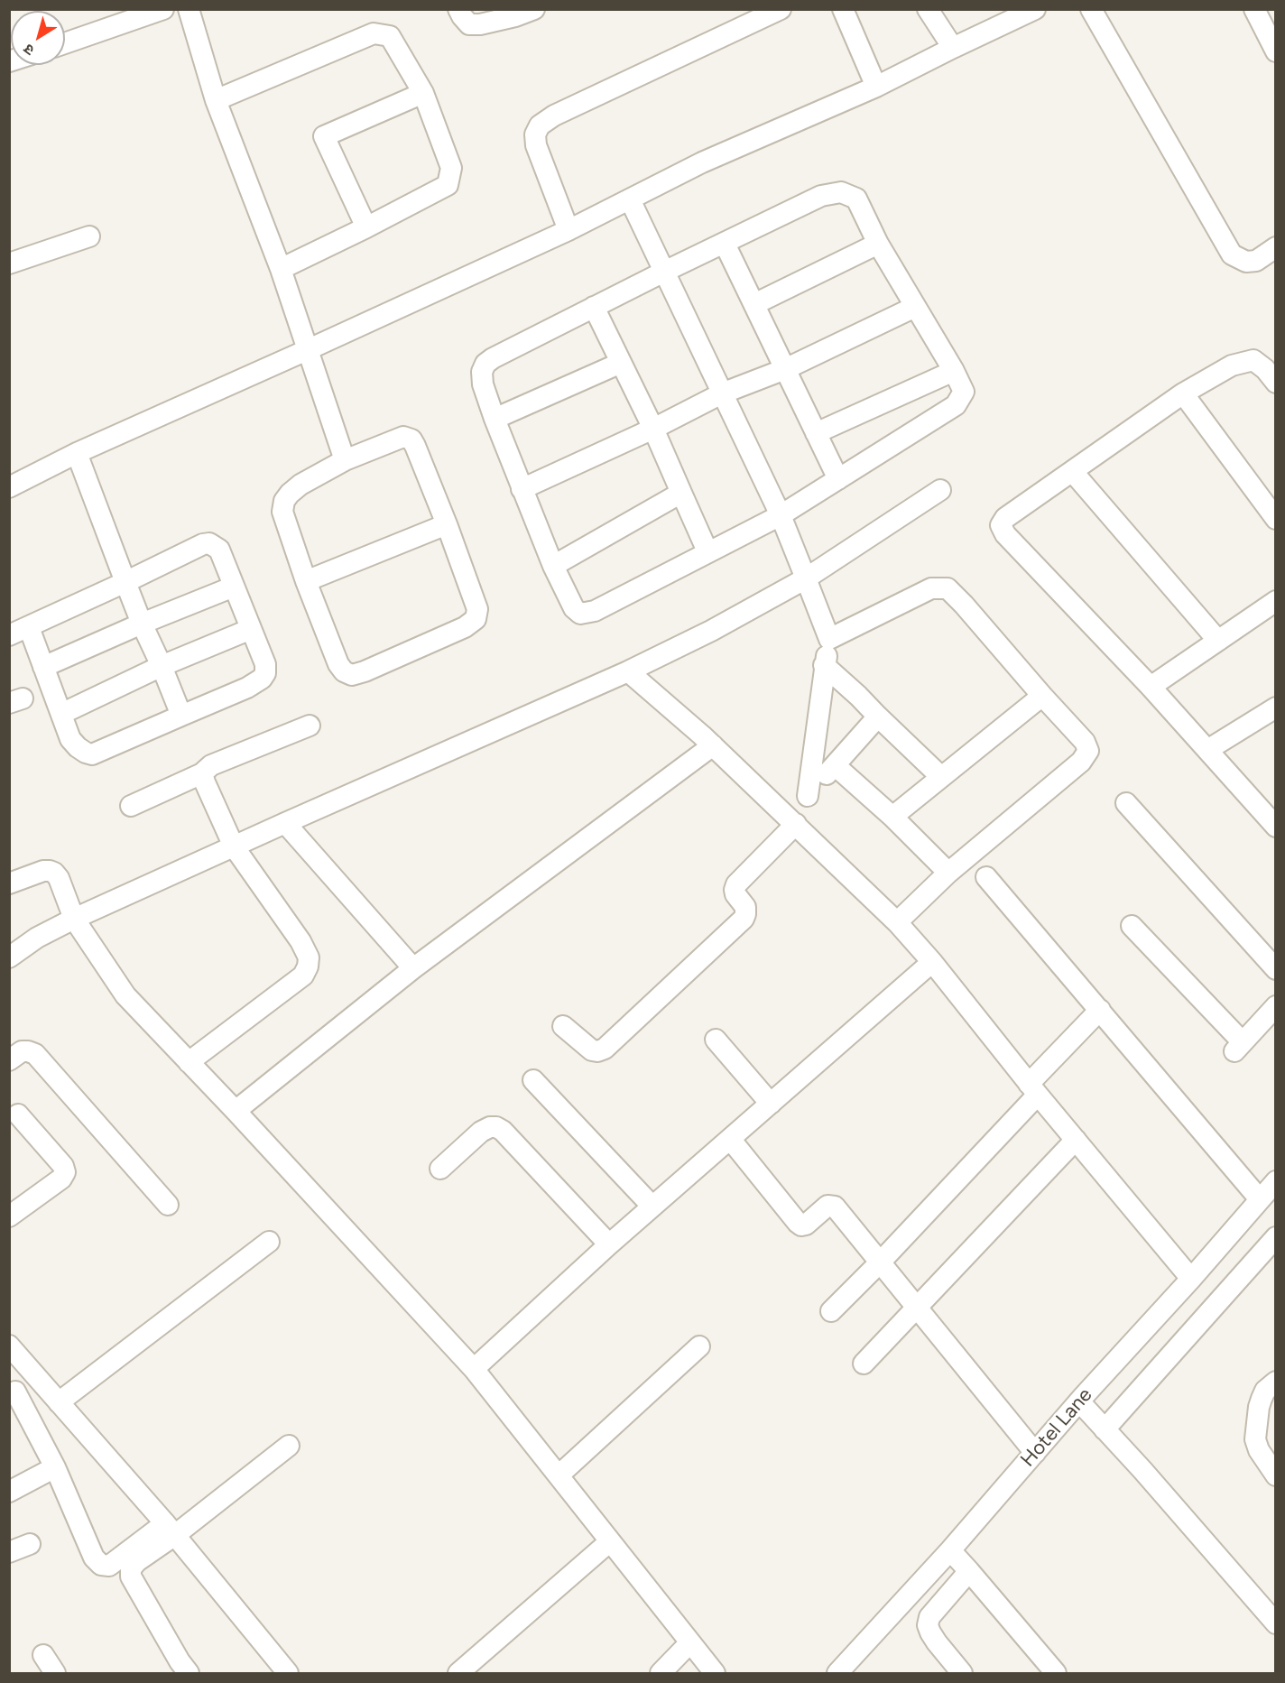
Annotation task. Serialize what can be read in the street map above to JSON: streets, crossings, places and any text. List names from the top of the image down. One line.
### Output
{"streets":{"street":["Hotel Lane"]},"north":"bottom left"}
